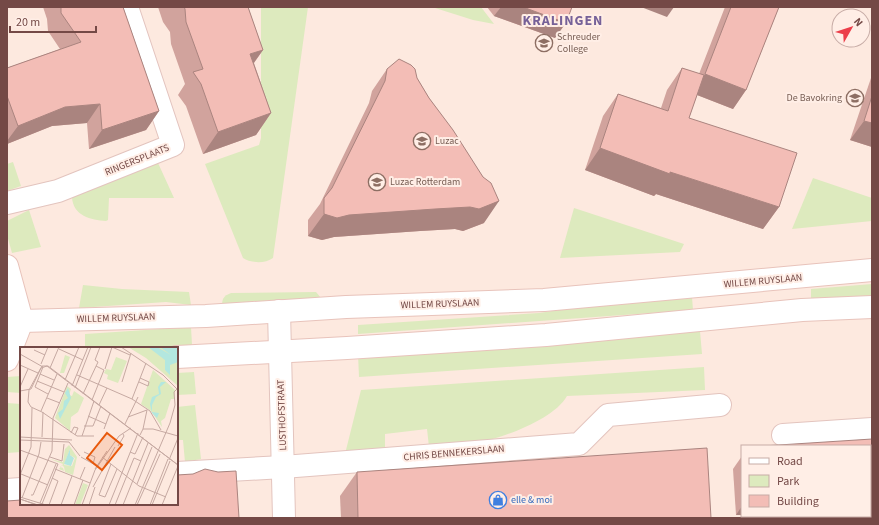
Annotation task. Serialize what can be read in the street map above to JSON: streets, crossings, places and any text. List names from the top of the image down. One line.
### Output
{"streets":{"street":["RINGERSPLAATS","WILLEM RUYSLAAN","LUSTHOFSTRAAT","CHRIS BENNEKERSLAAN"]},"crossings":[["WILLEM RUYSLAAN","LUSTHOFSTRAAT"],["LUSTHOFSTRAAT","CHRIS BENNEKERSLAAN"]],"districts":["KRALINGEN"],"places":{"school or university":["Schreuder College","De Bavokring","Luzac","Luzac Rotterdam"],"shop":["elle & moi"]},"legend":["Road","Park","Building"],"scale_bar":"20 m","north":"top right"}
